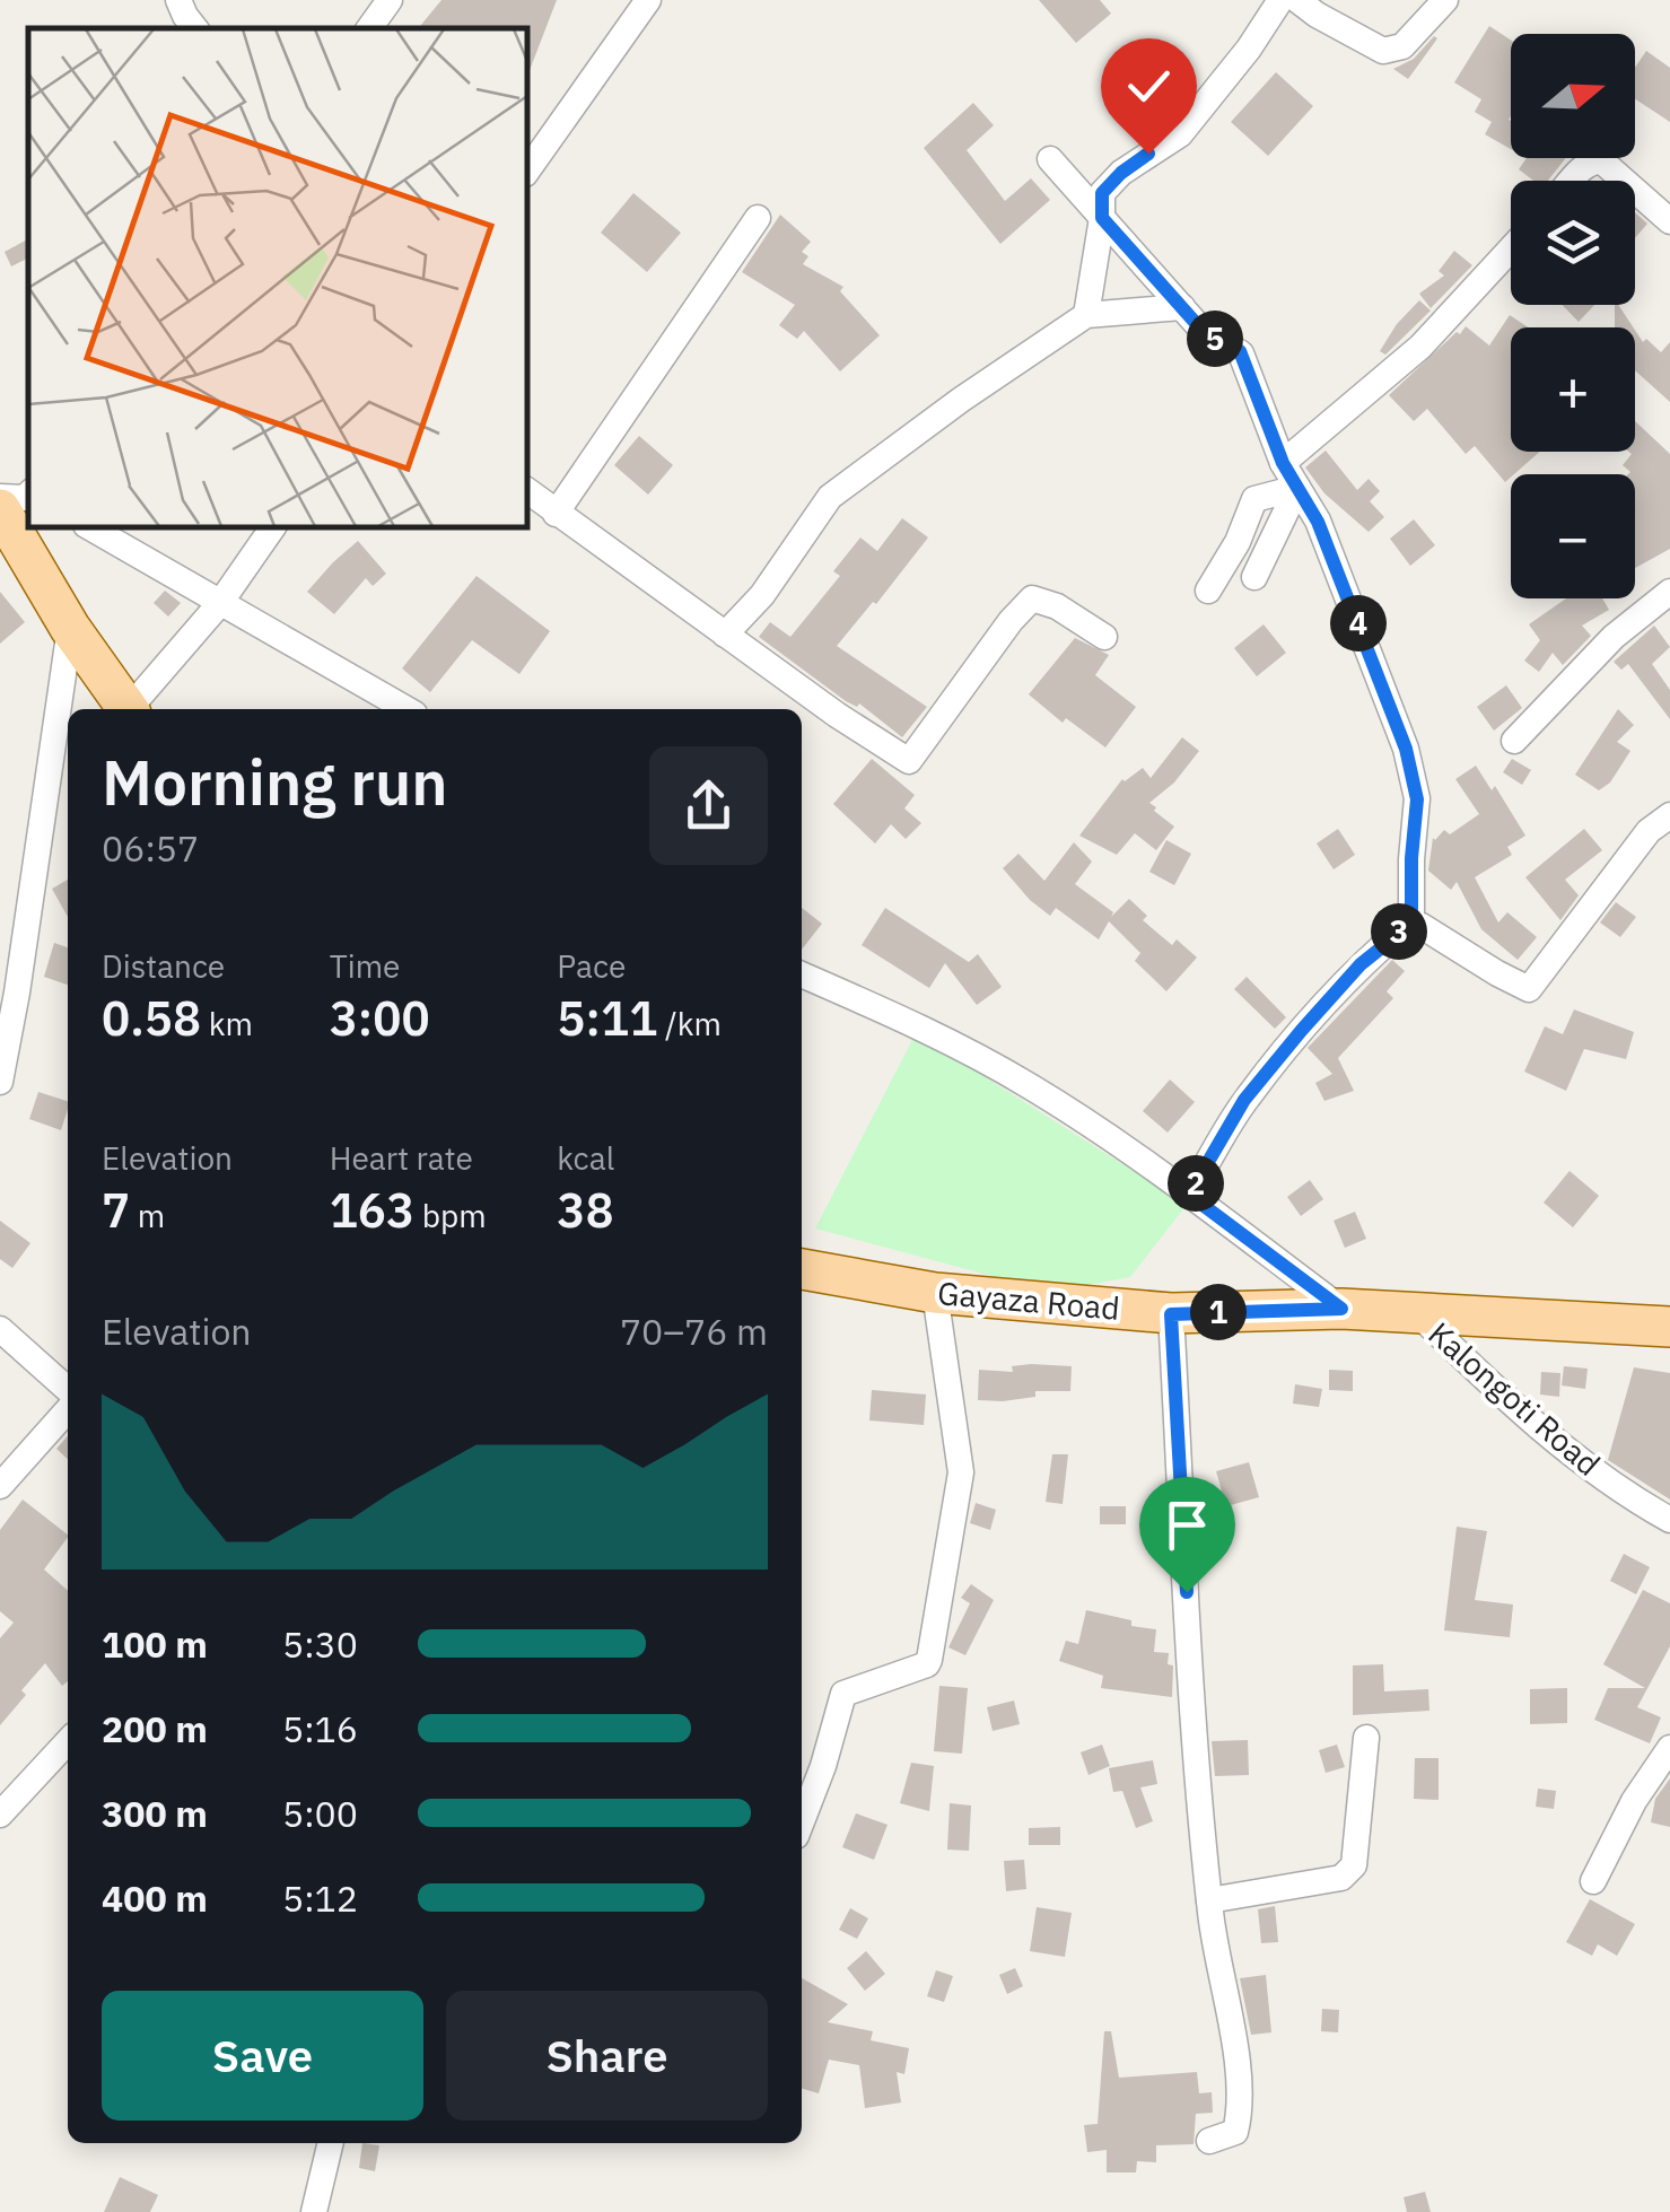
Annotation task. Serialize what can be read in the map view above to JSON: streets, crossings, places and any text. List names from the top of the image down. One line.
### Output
{"streets":{"main road":["Gayaza Road"],"street":["Kalongoti Road"]},"crossings":[["Gayaza Road","Kalongoti Road"]],"north":"right","page":{"map_buttons":["+","−"],"pins":["5","4","3","2","1"],"heading":["Morning run","06:57"],"stats":[["Distance","0.58 km"],["Time","3:00"],["Pace","5:11 /km"],["Elevation","7 m"],["Heart rate","163 bpm"],["kcal","38"]],"chart":["Elevation","70–76 m"],"list":[{"name":"100 m","note":"5:30"},{"name":"200 m","note":"5:16"},{"name":"300 m","note":"5:00"},{"name":"400 m","note":"5:12"}],"buttons":["Save","Share"]}}
